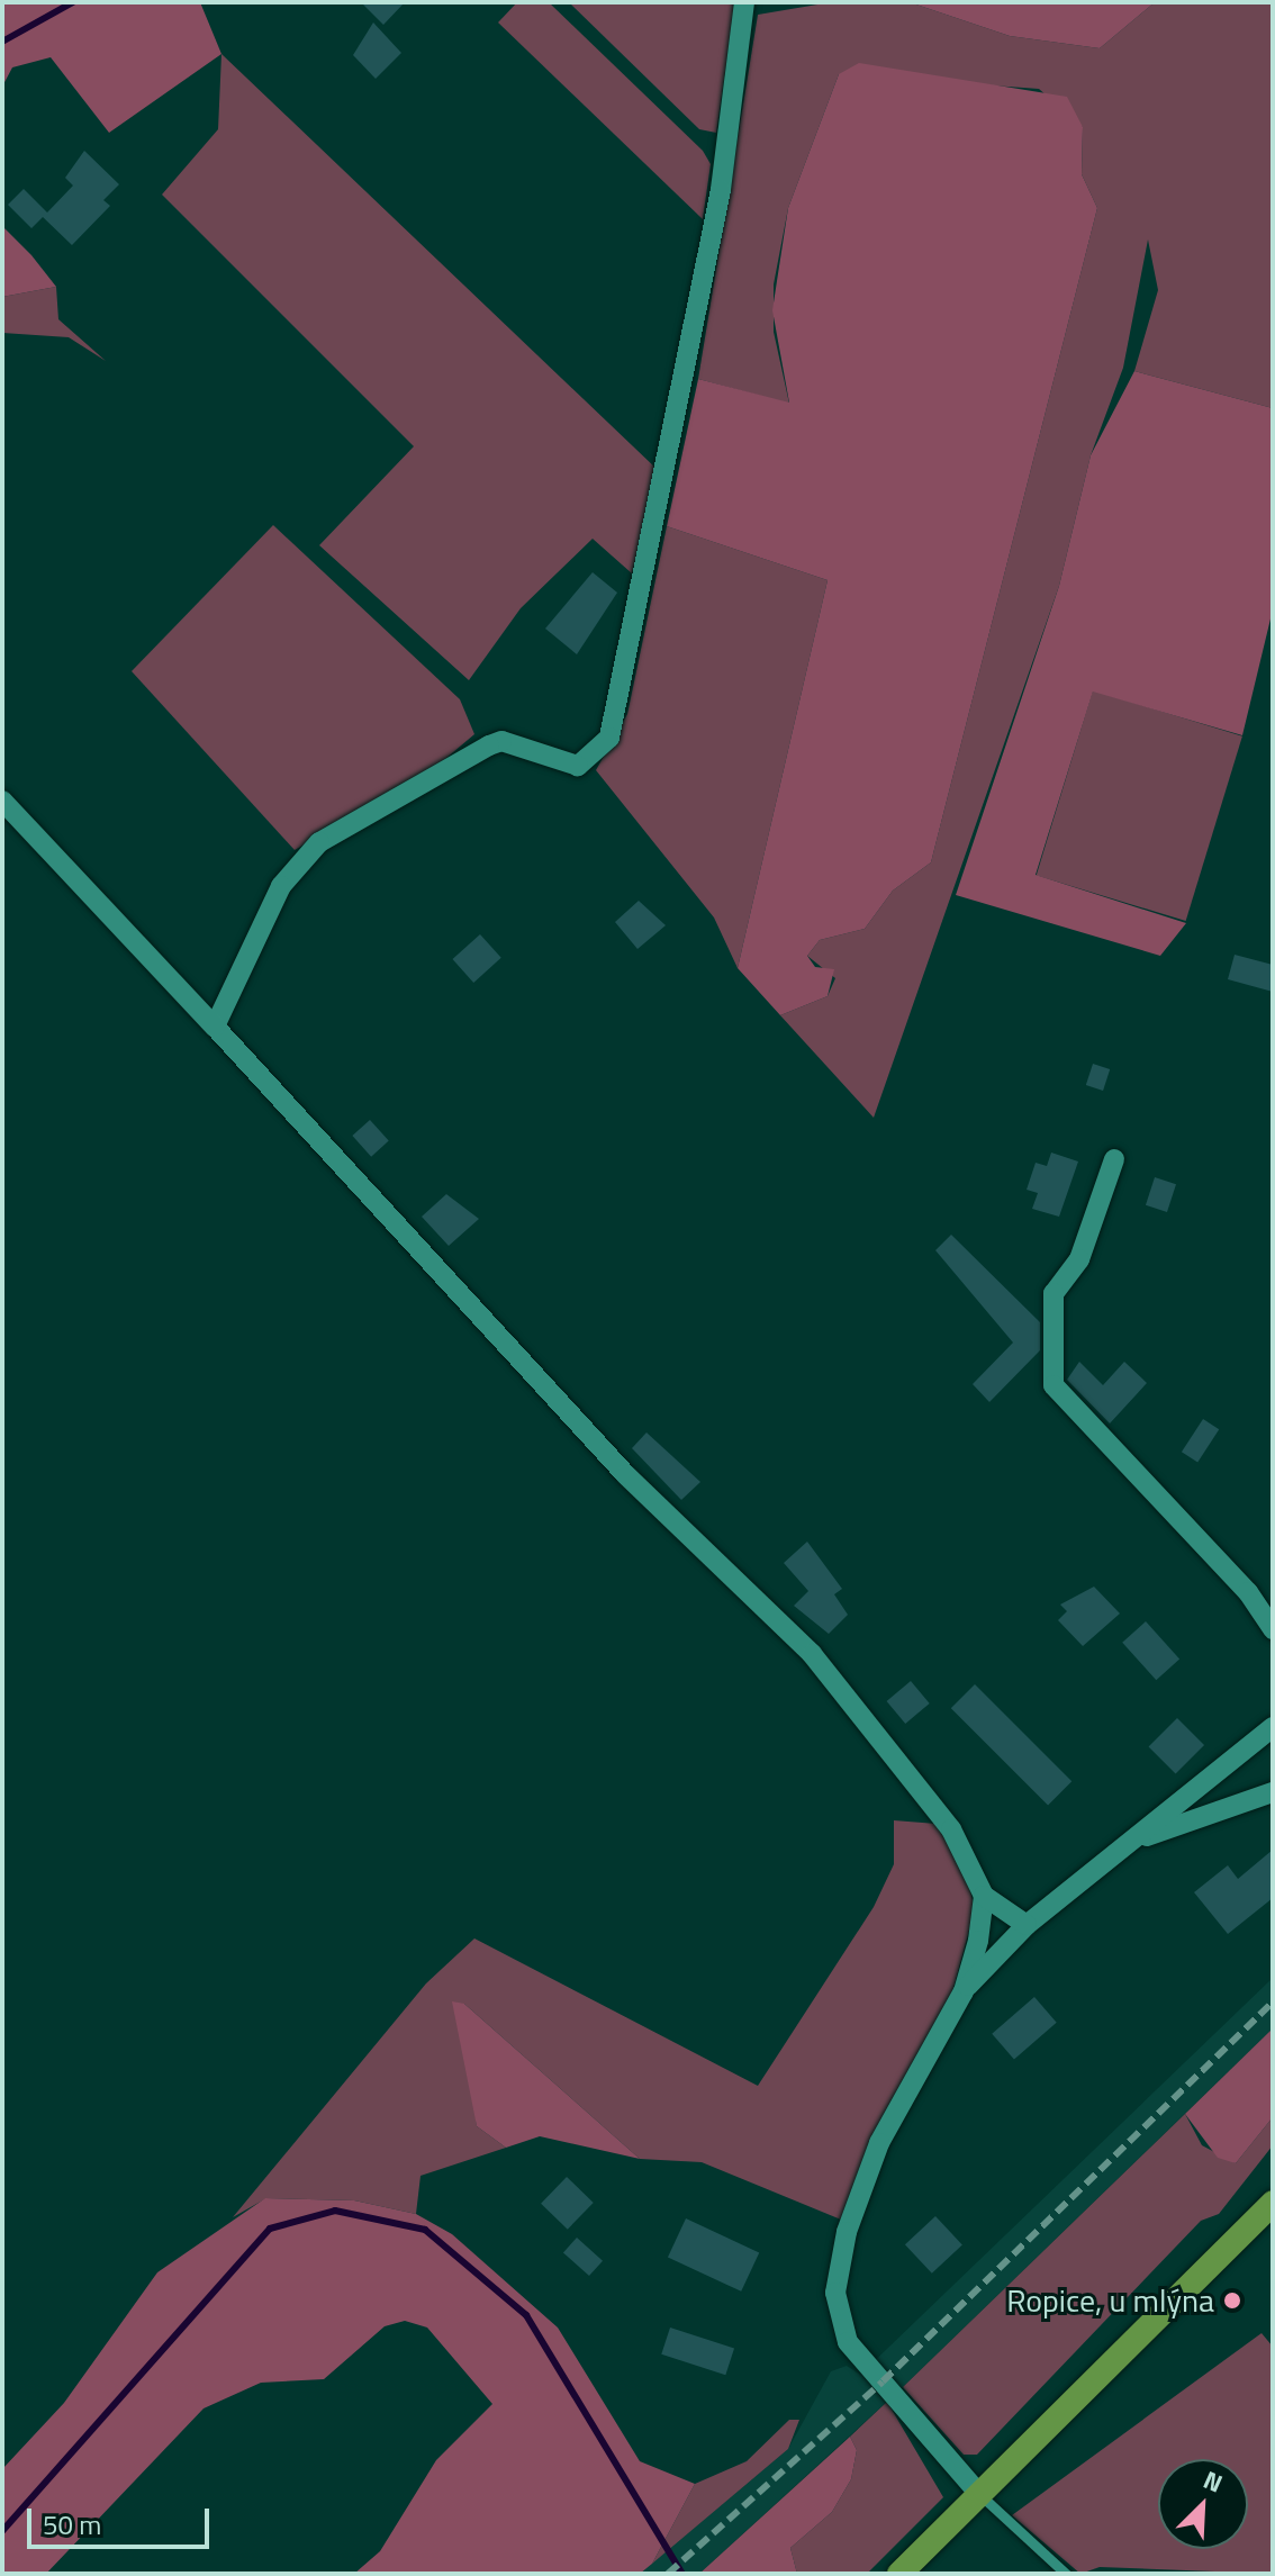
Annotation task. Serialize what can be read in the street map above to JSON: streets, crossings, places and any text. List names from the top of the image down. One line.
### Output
{"places":["Ropice, u mlýna"],"scale_bar":"50 m","north":"top right"}
